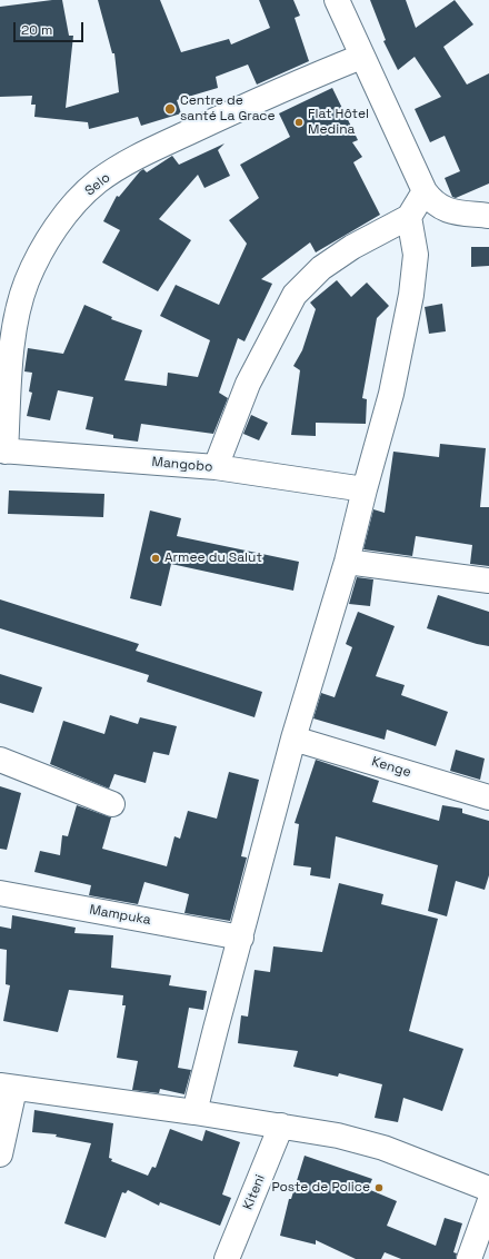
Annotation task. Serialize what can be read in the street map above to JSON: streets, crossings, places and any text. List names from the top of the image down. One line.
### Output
{"streets":{"street":["Selo","Mangobo","Kenge","Mampuka","Kiteni"]},"crossings":[["Selo","Mangobo"]],"places":["Centre de santé La Grace","Flat Hôtel Medina","Armee du Salut","Poste de Police"],"scale_bar":"20 m"}
